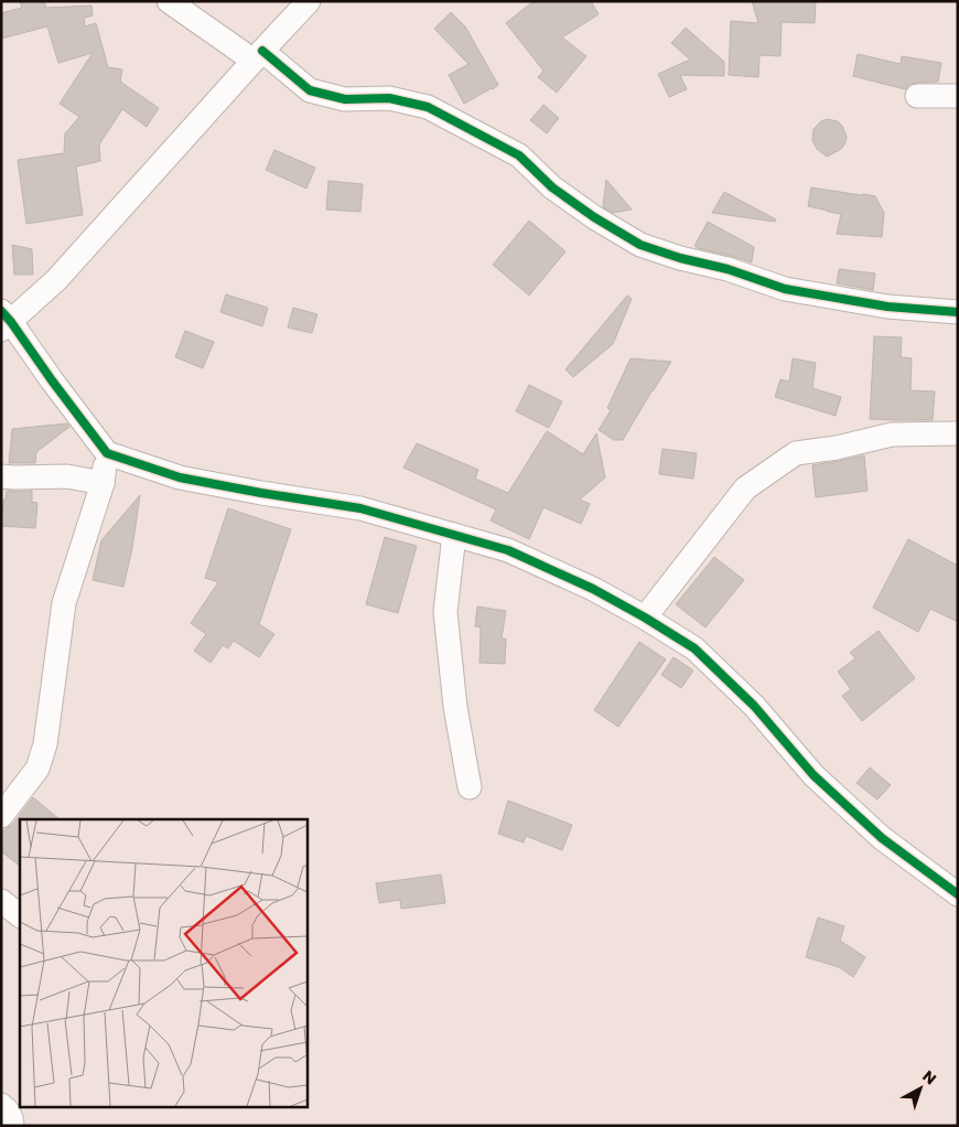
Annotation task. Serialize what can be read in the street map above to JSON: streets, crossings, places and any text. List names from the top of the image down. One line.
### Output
{"north":"top right"}
